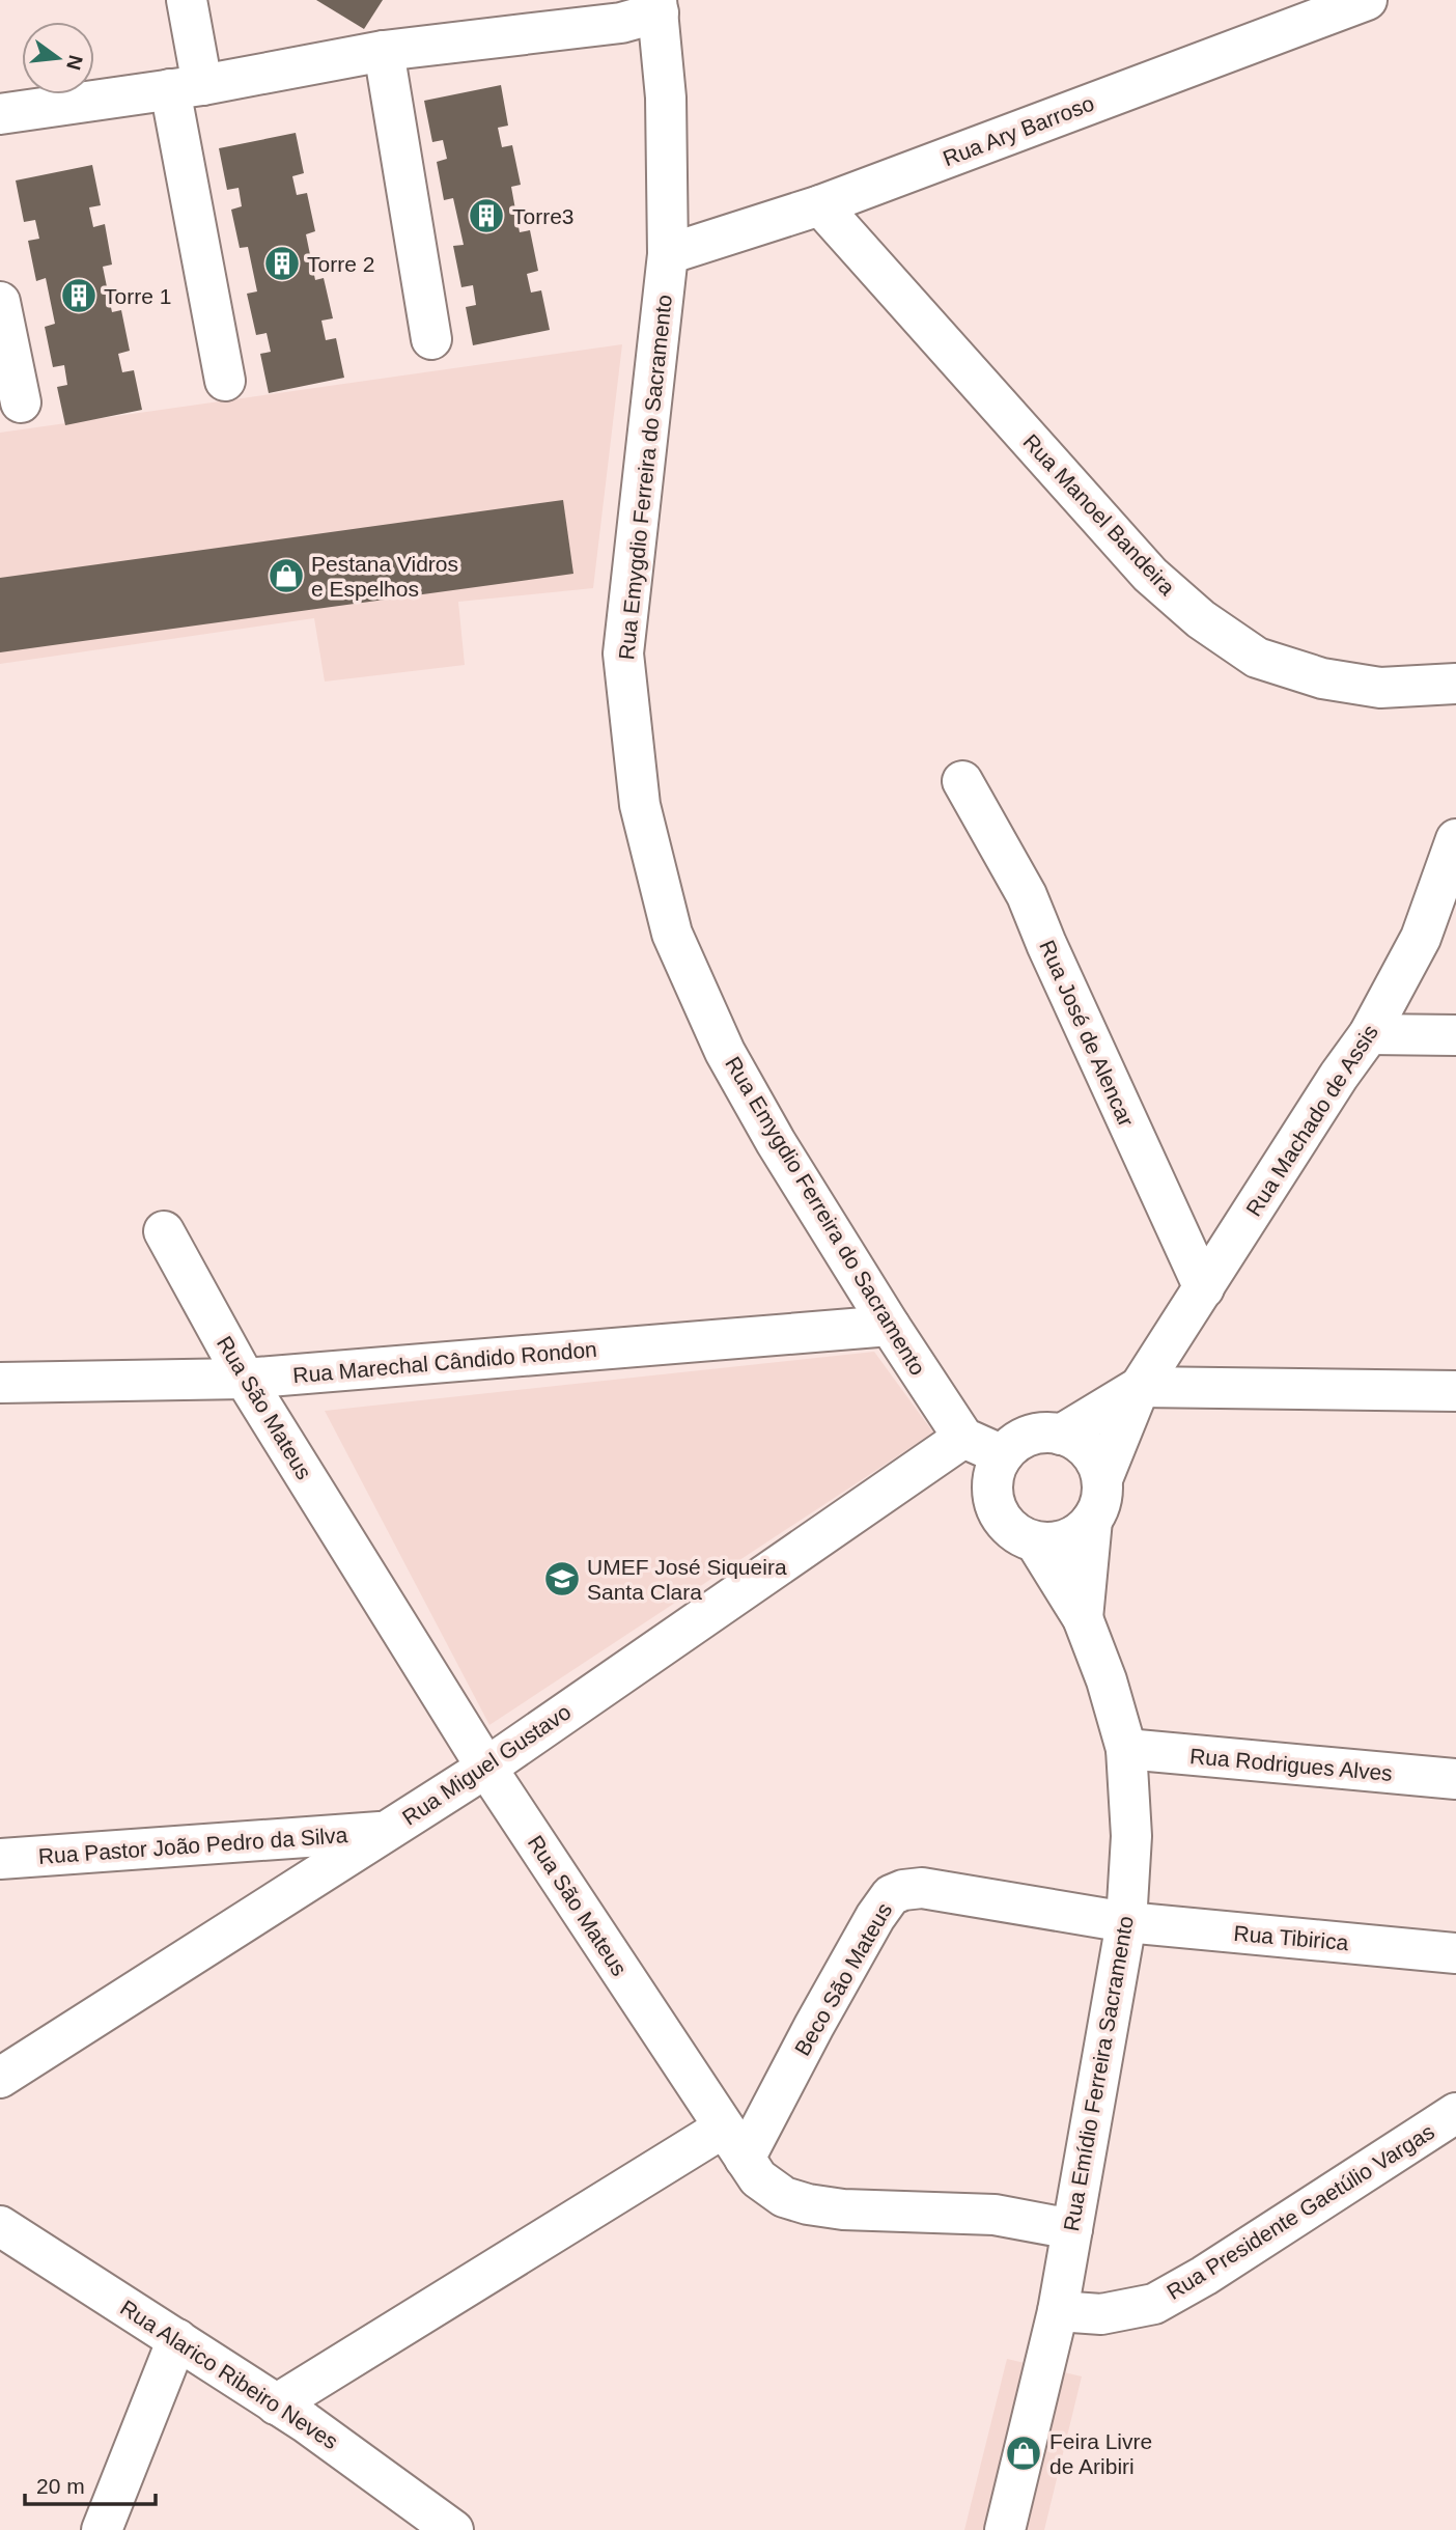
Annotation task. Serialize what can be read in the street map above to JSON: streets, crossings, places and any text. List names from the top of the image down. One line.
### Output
{"streets":{"street":["Rua Ary Barroso","Rua Emygdio Ferreira do Sacramento","Rua Manoel Bandeira","Rua José de Alencar","Rua Machado de Assis","Rua Marechal Cândido Rondon","Rua São Mateus","Rua Miguel Gustavo","Rua Rodrigues Alves","Rua Pastor João Pedro da Silva","Rua Tibirica","Beco São Mateus","Rua Emídio Ferreira Sacramento","Rua Presidente Gaetúlio Vargas","Rua Alarico Ribeiro Neves"]},"crossings":[["Rua Ary Barroso","Rua Emygdio Ferreira do Sacramento"],["Rua Ary Barroso","Rua Manoel Bandeira"],["Rua Emygdio Ferreira do Sacramento","Rua Marechal Cândido Rondon"],["Rua Emygdio Ferreira do Sacramento","Rua Miguel Gustavo"],["Rua José de Alencar","Rua Machado de Assis"],["Rua Machado de Assis","Rua Emídio Ferreira Sacramento"],["Rua Marechal Cândido Rondon","Rua São Mateus"],["Rua São Mateus","Rua Miguel Gustavo"],["Rua São Mateus","Beco São Mateus"],["Rua Miguel Gustavo","Rua Pastor João Pedro da Silva"],["Rua Rodrigues Alves","Rua Emídio Ferreira Sacramento"],["Rua Tibirica","Beco São Mateus"],["Rua Tibirica","Rua Emídio Ferreira Sacramento"],["Beco São Mateus","Rua Emídio Ferreira Sacramento"],["Rua Emídio Ferreira Sacramento","Rua Presidente Gaetúlio Vargas"]],"places":{"building":["Torre3","Torre 2","Torre 1"],"shop":["Pestana Vidros e Espelhos","Feira Livre de Aribiri"],"school or university":["UMEF José Siqueira Santa Clara"]},"scale_bar":"20 m","north":"right"}
